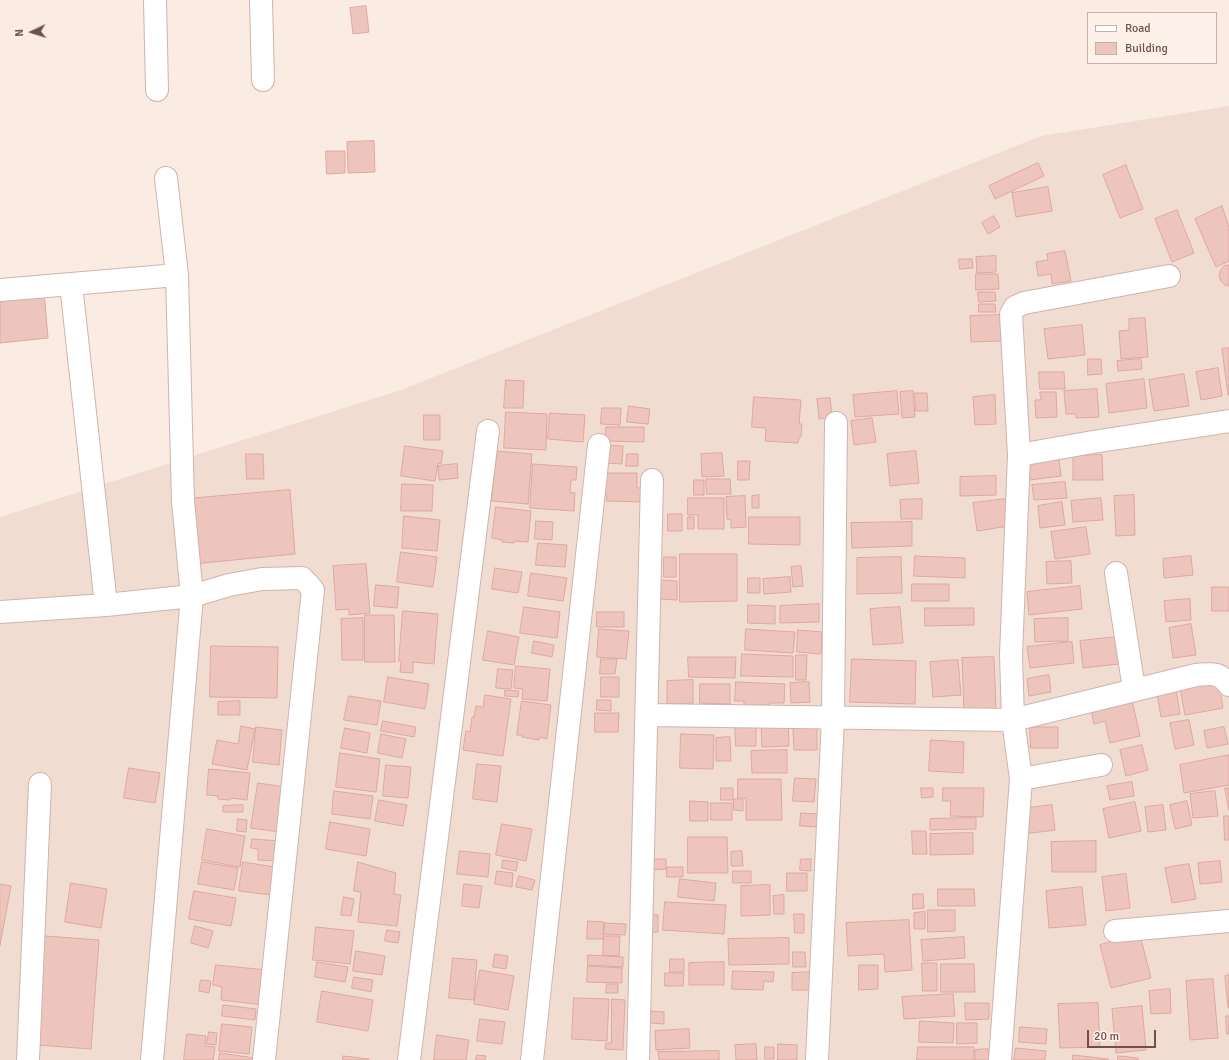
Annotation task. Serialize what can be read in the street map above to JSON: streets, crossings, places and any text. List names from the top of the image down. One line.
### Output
{"legend":["Road","Building"],"scale_bar":"20 m","north":"left"}
